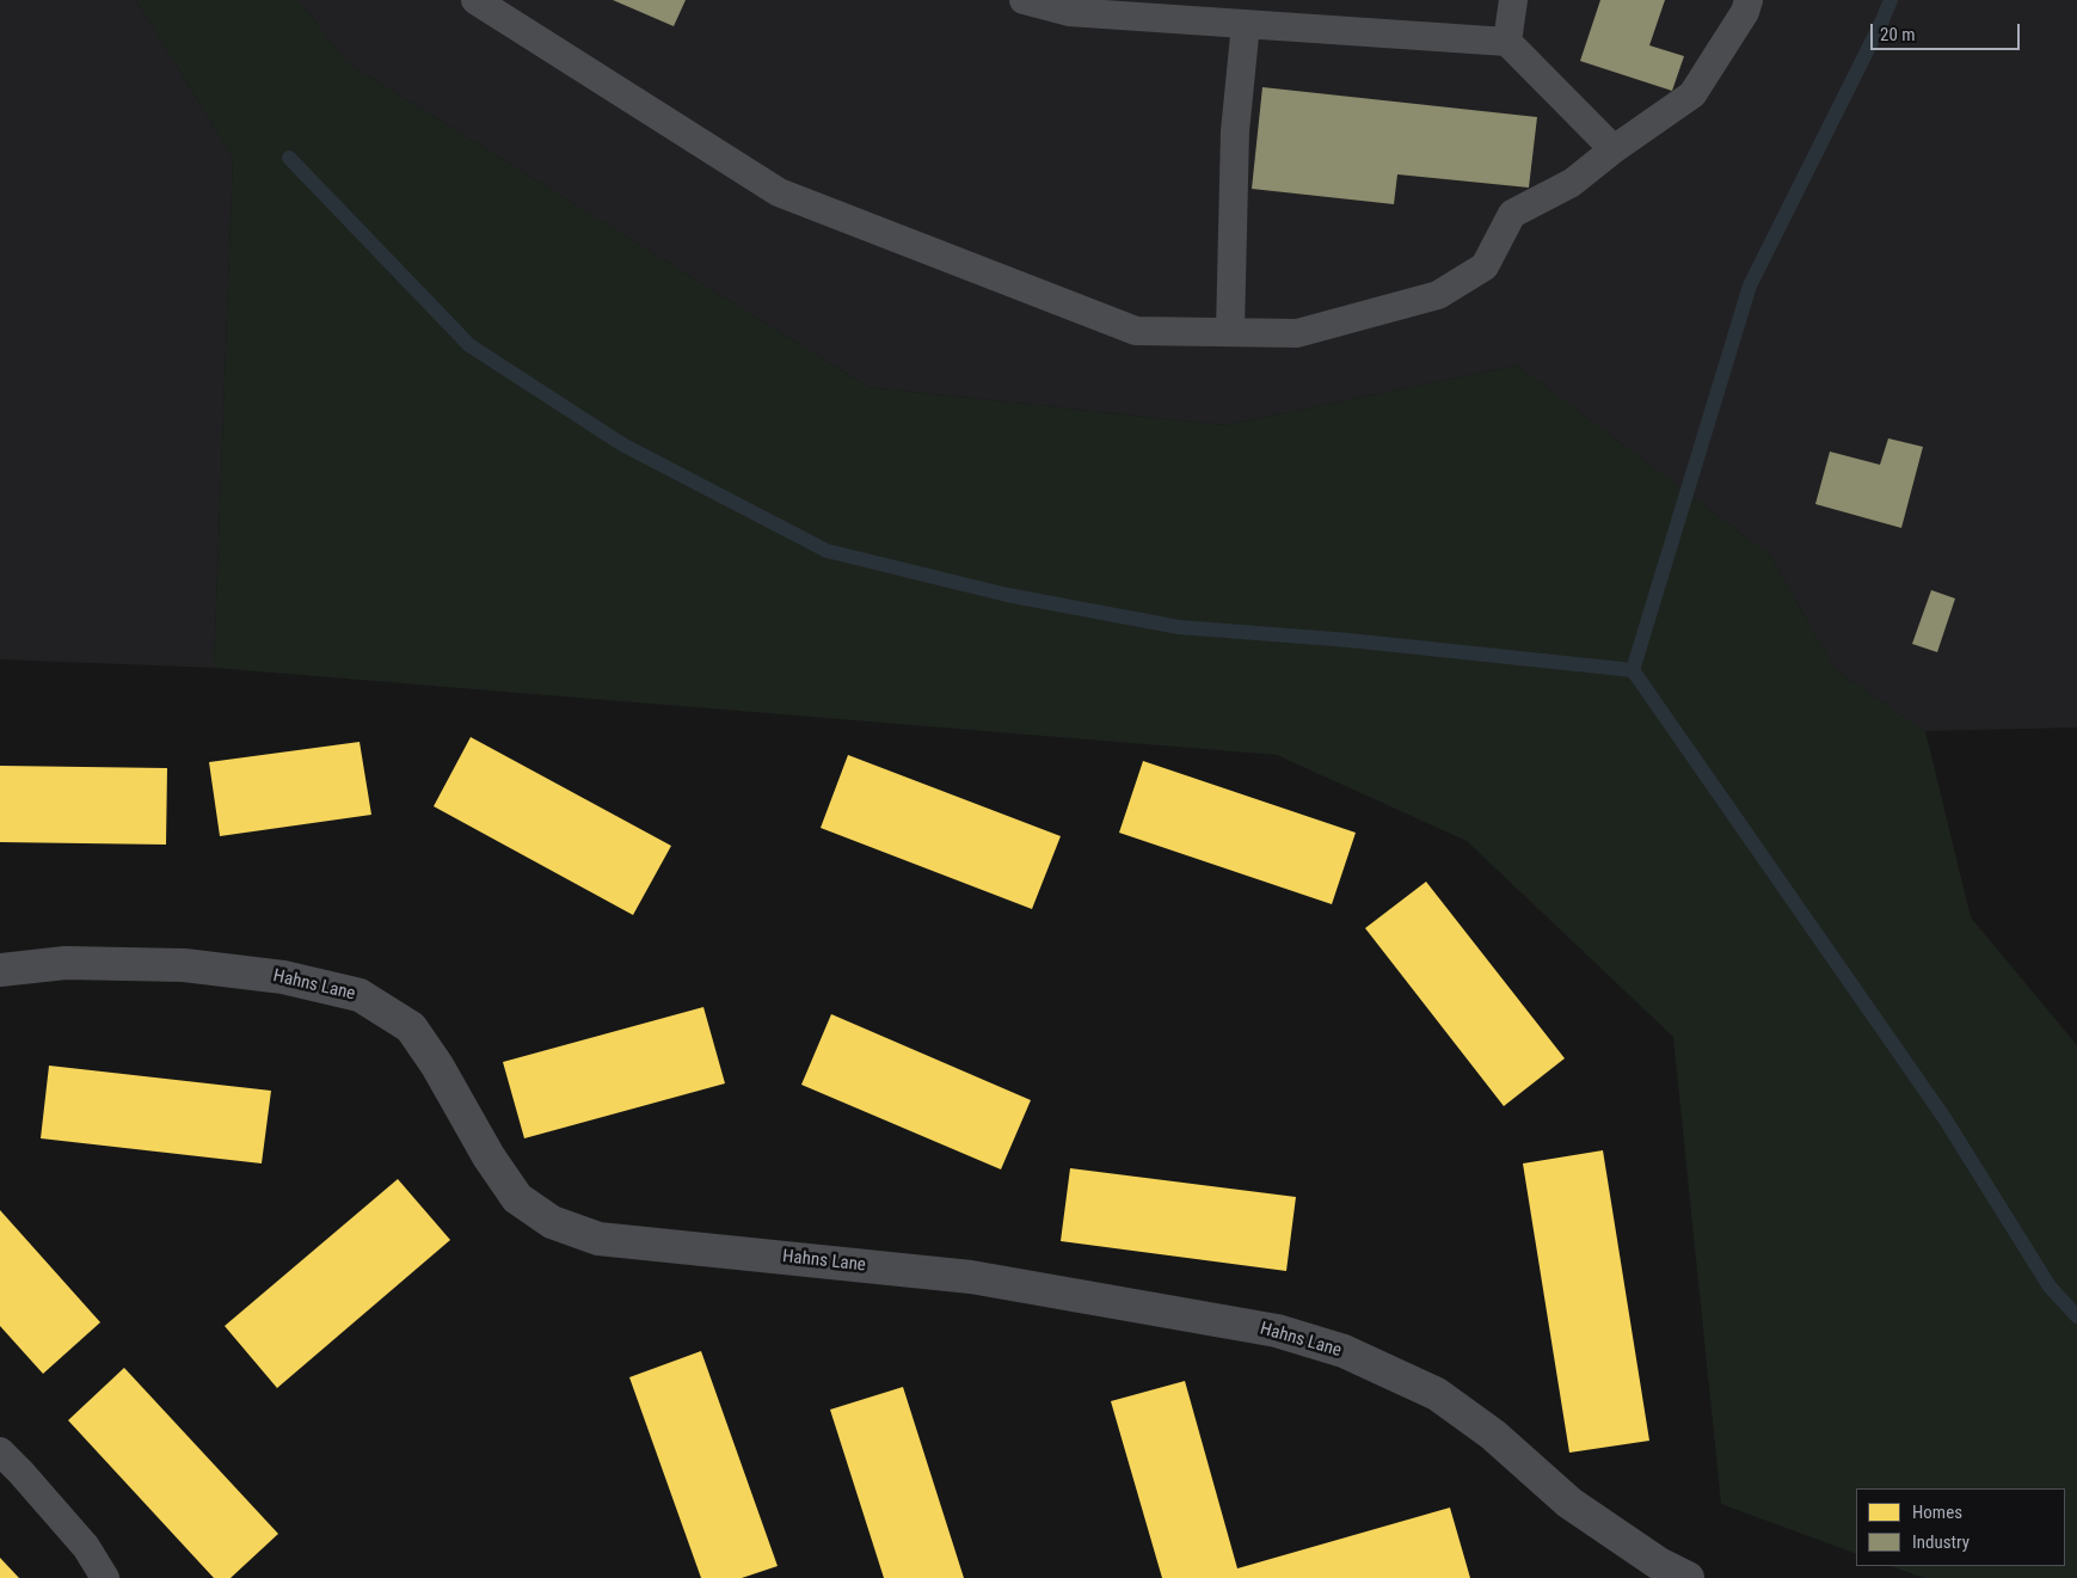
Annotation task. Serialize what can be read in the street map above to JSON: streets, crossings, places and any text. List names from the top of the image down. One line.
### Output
{"streets":{"street":["Hahns Lane"]},"legend":["Homes","Industry"],"scale_bar":"20 m"}
